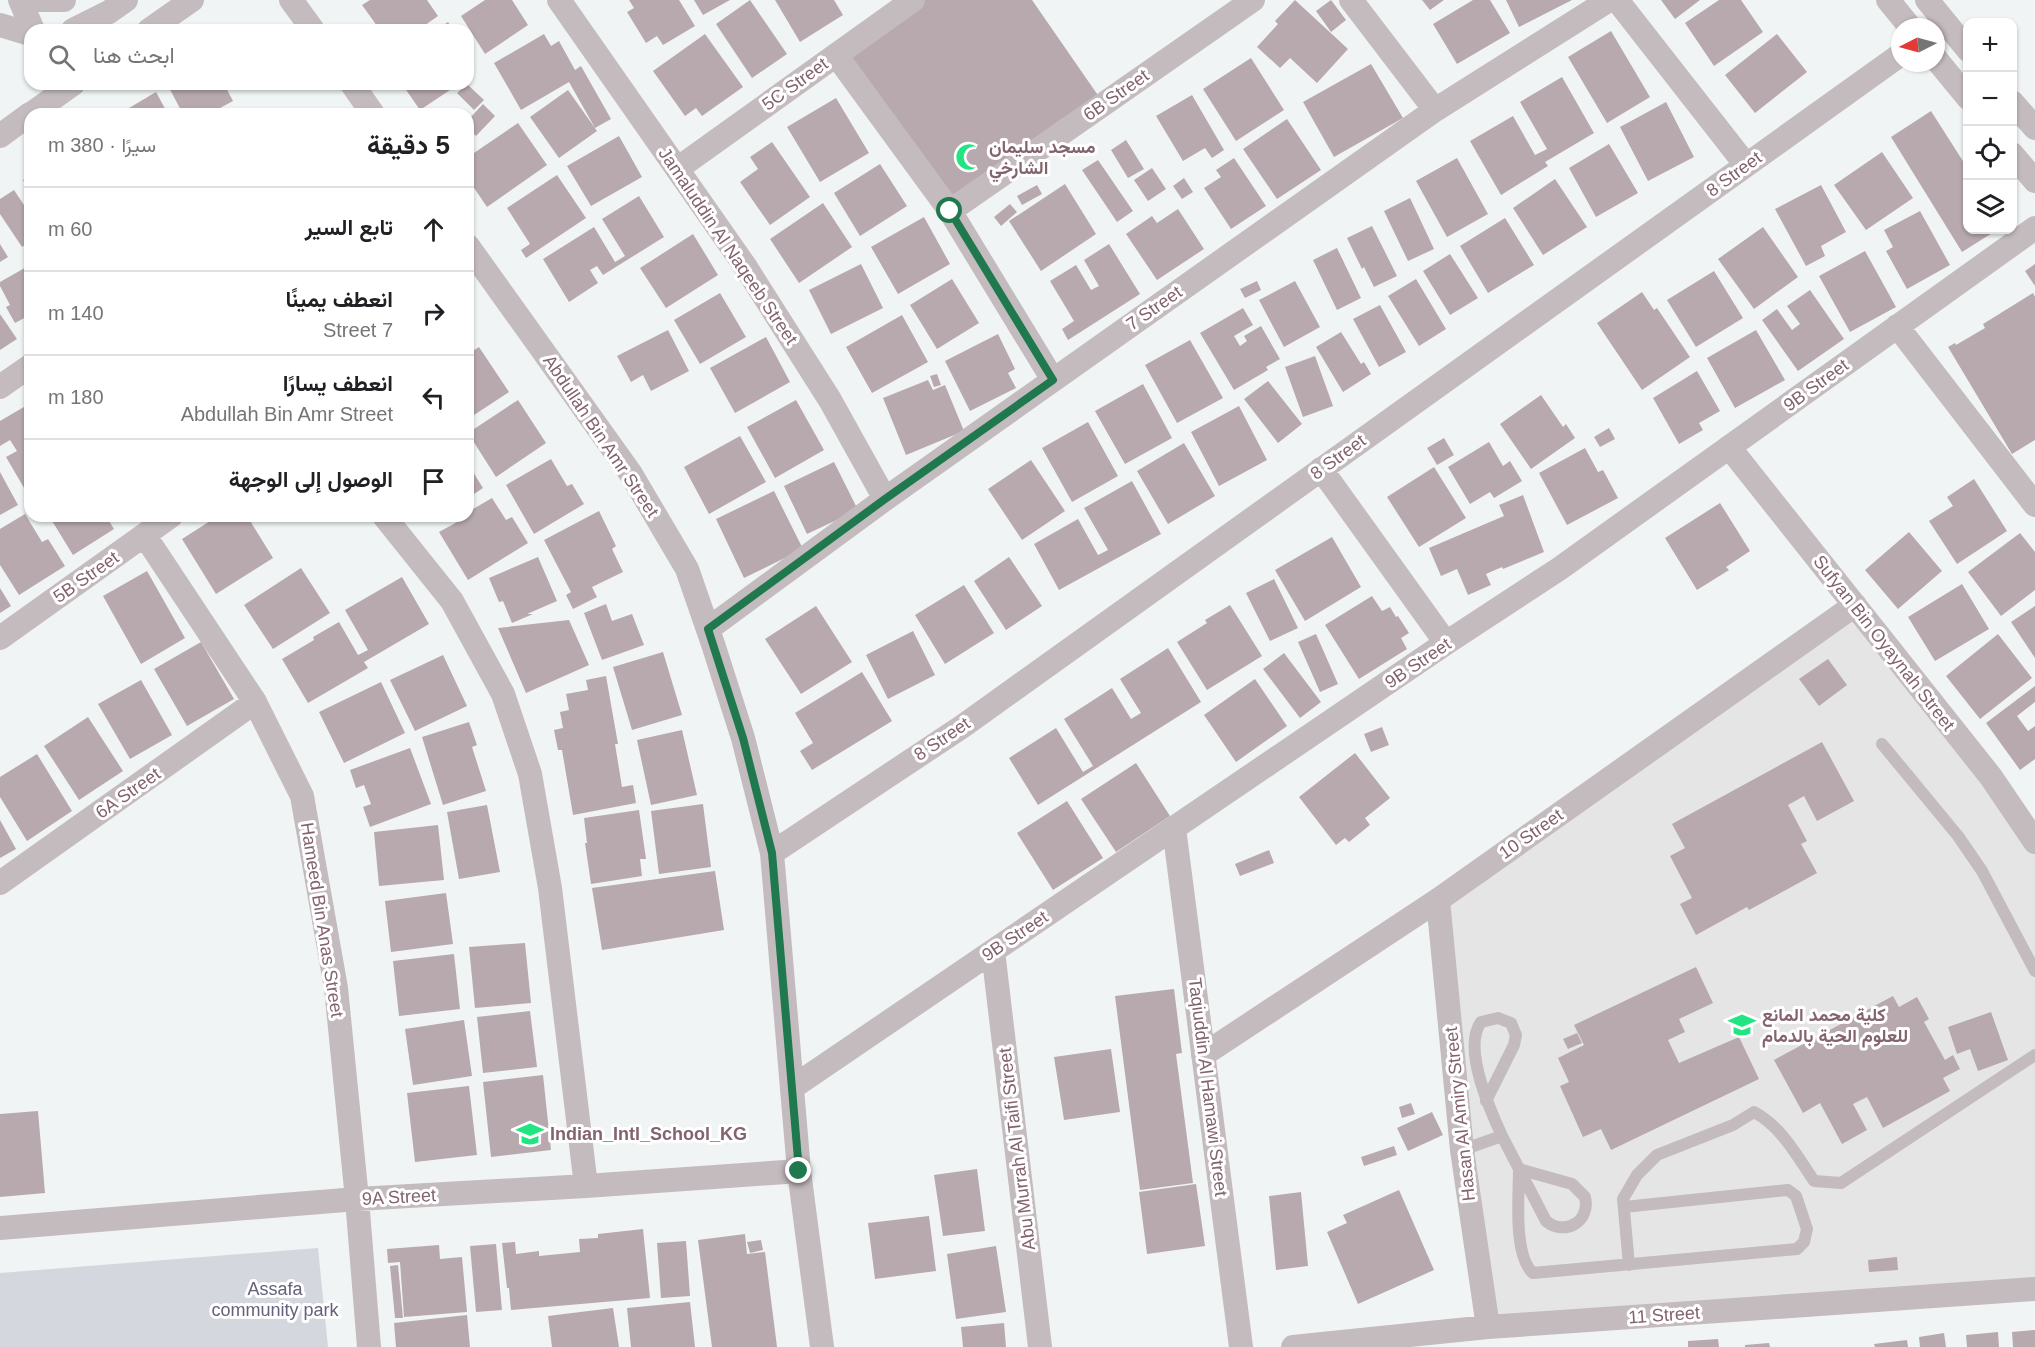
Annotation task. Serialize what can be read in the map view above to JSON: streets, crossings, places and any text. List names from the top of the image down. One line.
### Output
{"streets":{"street":["5C Street","6B Street","8 Street","Jamaluddin Al Naqeeb Street","7 Street","9B Street","Abdullah Bin Amr Street","5B Street","Sufyan Bin Oyaynah Street","6A Street","10 Street","Hameed Bin Anas Street","Taqiuddin Al Hamawi Street","Hasan Al Amiry Street","Abu Murrah Al Taifi Street","9A Street","11 Street"]},"crossings":[["5C Street","Jamaluddin Al Naqeeb Street"],["8 Street","Abdullah Bin Amr Street"],["Jamaluddin Al Naqeeb Street","7 Street"],["7 Street","Abdullah Bin Amr Street"],["9B Street","Abdullah Bin Amr Street"],["9B Street","Sufyan Bin Oyaynah Street"],["9B Street","Taqiuddin Al Hamawi Street"],["9B Street","Abu Murrah Al Taifi Street"],["Abdullah Bin Amr Street","9A Street"],["5B Street","Hameed Bin Anas Street"],["Sufyan Bin Oyaynah Street","10 Street"],["6A Street","Hameed Bin Anas Street"],["10 Street","Taqiuddin Al Hamawi Street"],["10 Street","Hasan Al Amiry Street"],["Hameed Bin Anas Street","9A Street"],["Hasan Al Amiry Street","11 Street"]],"parks":["Assafa community park"],"places":{"mosque":["مسجد سليمان الشارخي"],"school or university":["كلية محمد المانع للعلوم الحية بالدمام","Indian_Intl_School_KG"]},"north":"left","page":{"map_buttons":["+","−"],"search":"ابحث هنا","heading":["5 دقيقة","سيرًا · 380 m"],"list":[["تابع السير","60 m"],["انعطف يمينًا","7 Street","140 m"],["انعطف يسارًا","Abdullah Bin Amr Street","180 m"],"الوصول إلى الوجهة"]}}
